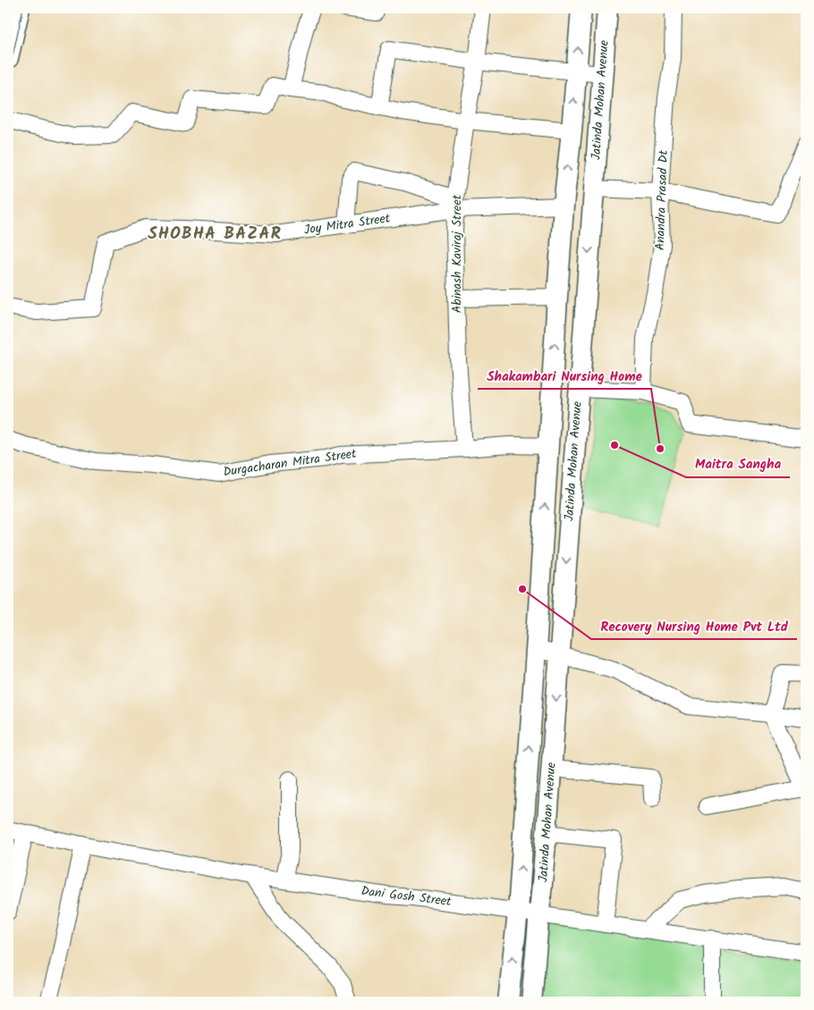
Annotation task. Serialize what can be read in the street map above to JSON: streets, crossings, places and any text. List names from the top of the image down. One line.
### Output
{"streets":{"main road":["Jatinda Mohan Avenue"],"street":["Anandra Prasad Dt","Joy Mitra Street","Abinash Kaviraj Street","Durgacharan Mitra Street","Dani Gosh Street"]},"crossings":[["Jatinda Mohan Avenue","Dani Gosh Street"],["Joy Mitra Street","Abinash Kaviraj Street"],["Abinash Kaviraj Street","Durgacharan Mitra Street"]],"districts":["SHOBHA BAZAR"],"places":["Maitra Sangha","Shakambari Nursing Home","Recovery Nursing Home Pvt Ltd"]}
